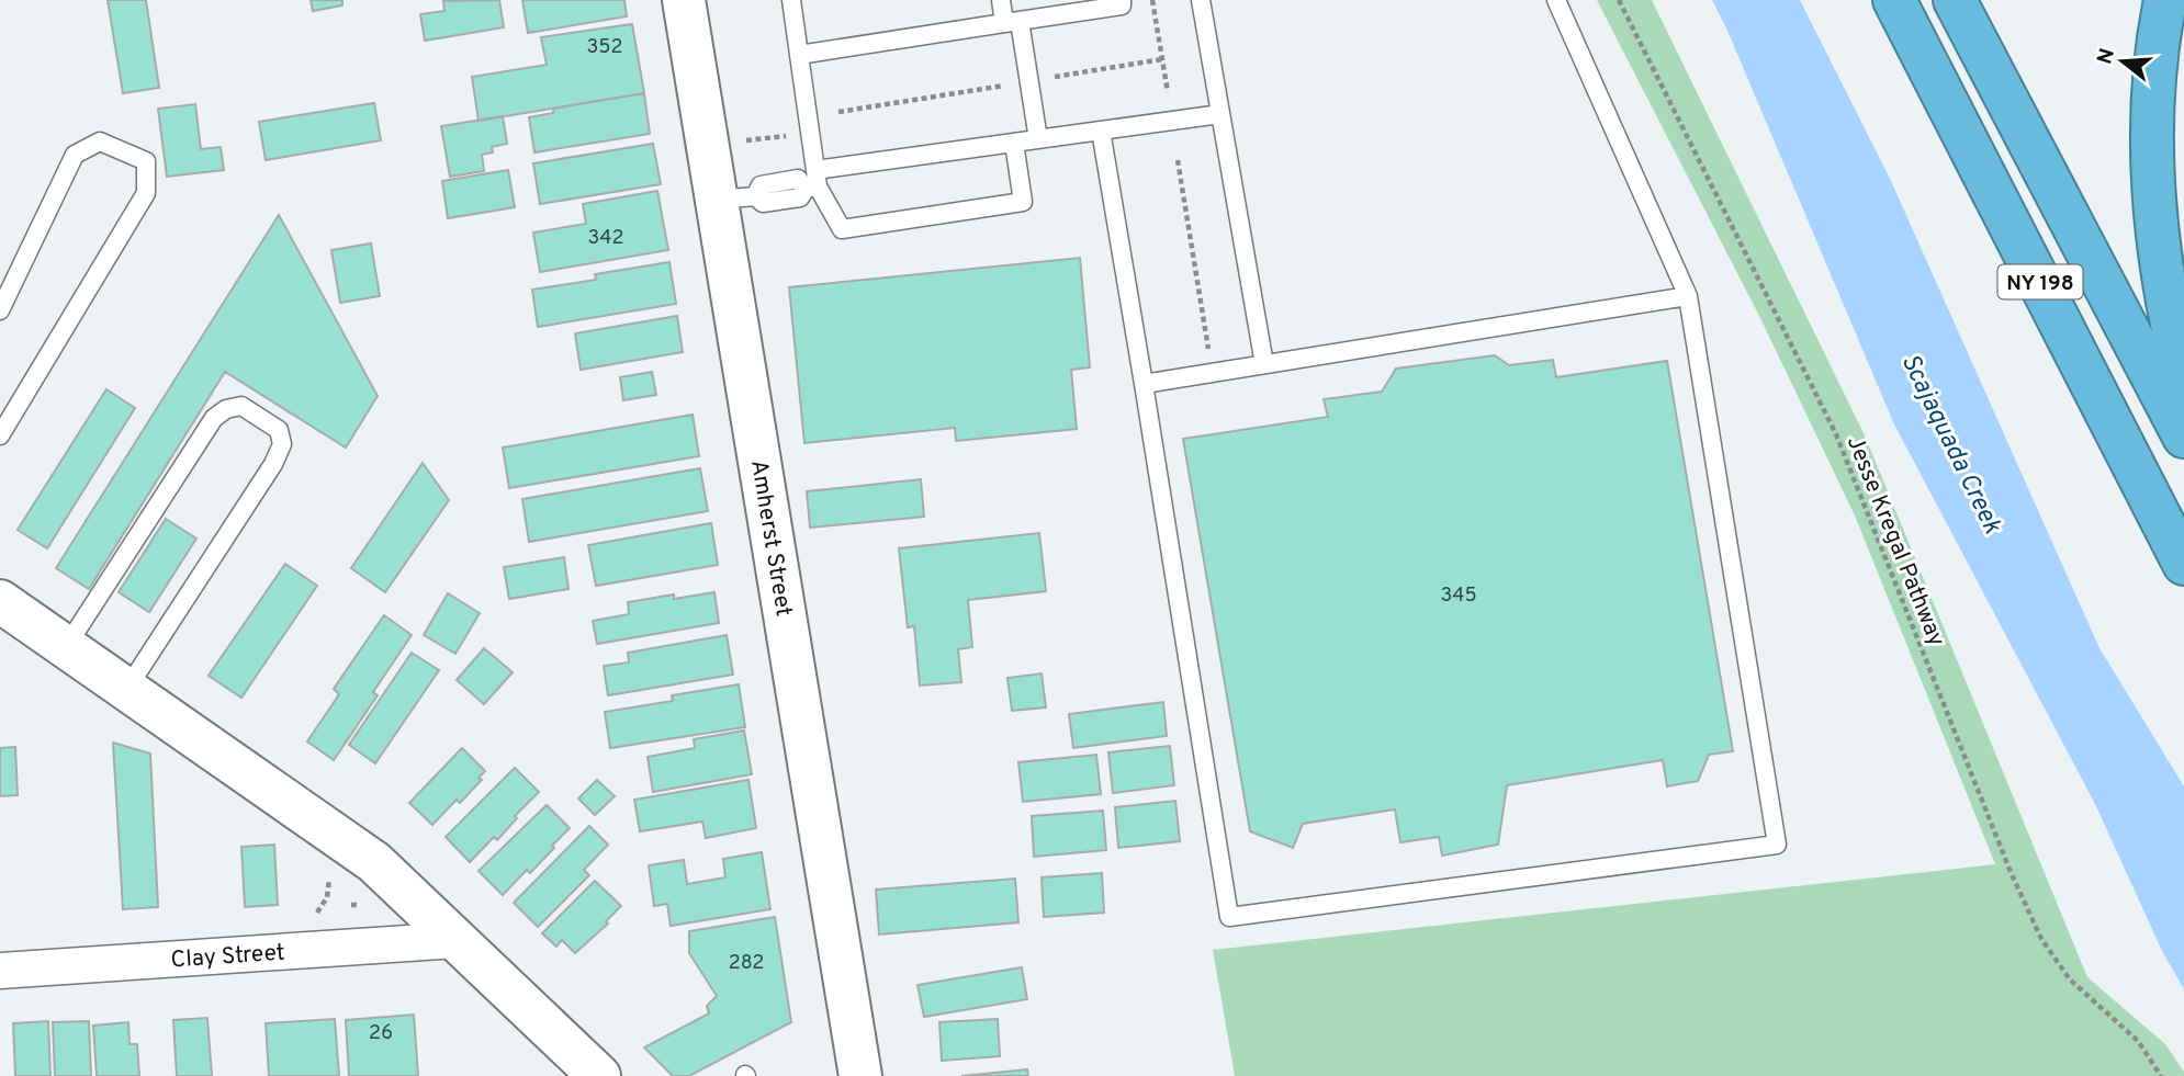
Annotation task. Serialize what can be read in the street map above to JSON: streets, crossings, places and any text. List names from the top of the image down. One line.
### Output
{"streets":{"highway":["NY 198"],"street":["Amherst Street","Clay Street"],"path":["Jesse Kregal Pathway"]},"water":["Scajaquada Creek"],"house_numbers":["352","342","345","282","26"],"north":"left"}
